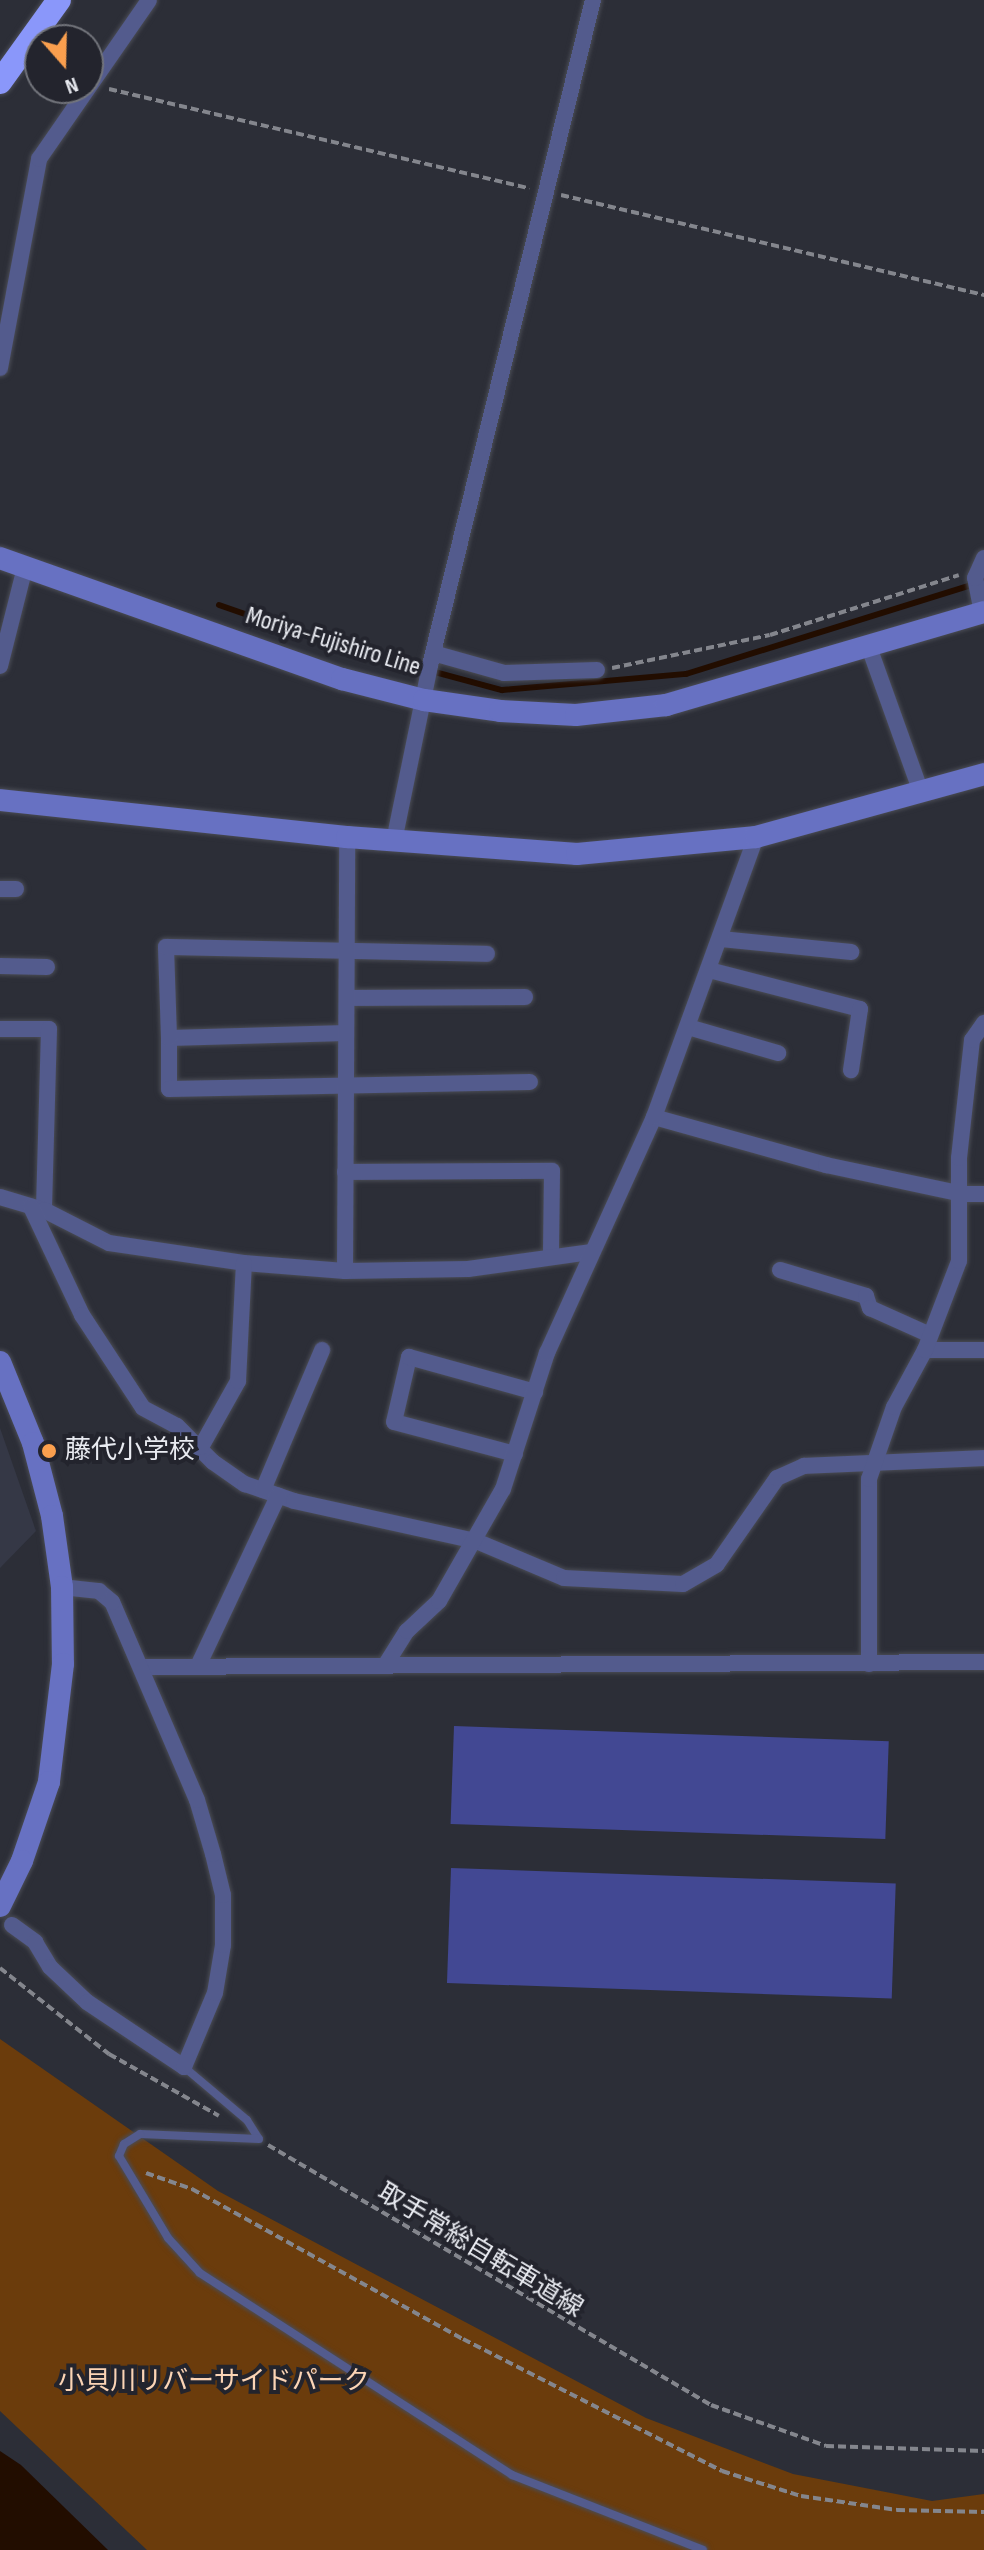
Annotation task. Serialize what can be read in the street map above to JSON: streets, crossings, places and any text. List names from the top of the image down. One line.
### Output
{"streets":{"main road":["Moriya-Fujishiro Line"],"path":["取手常総自転車道線"]},"parks":["小貝川リバーサイドパーク"],"places":["藤代小学校"],"north":"bottom"}
